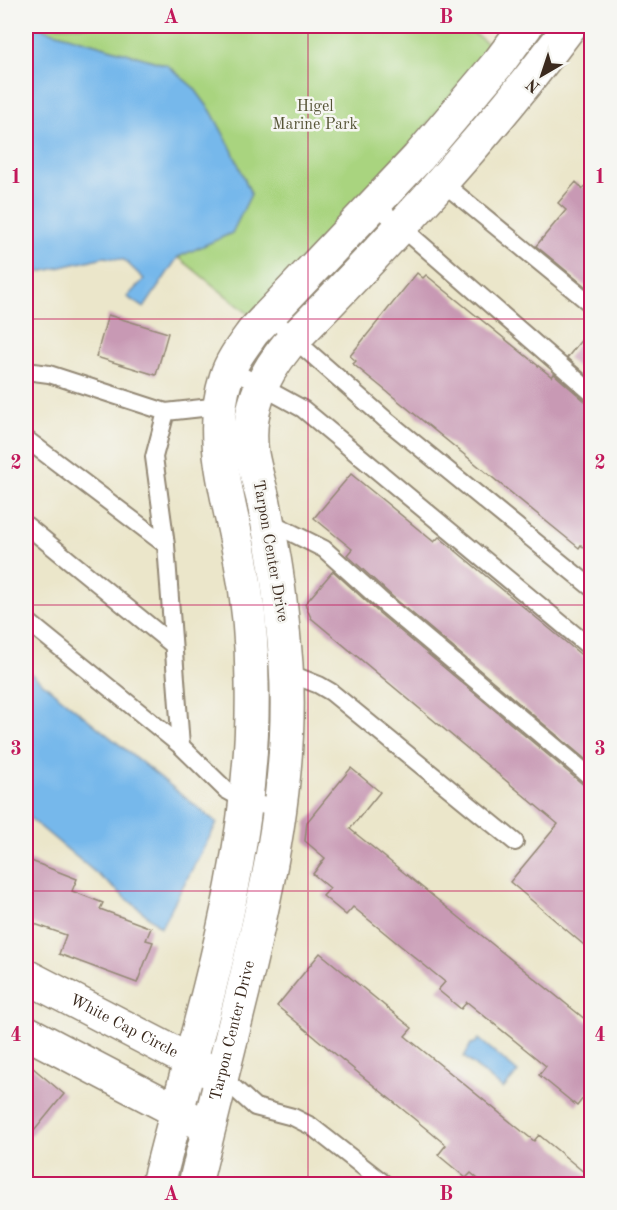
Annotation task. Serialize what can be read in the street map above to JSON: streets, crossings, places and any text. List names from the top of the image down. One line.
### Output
{"streets":{"street":["Tarpon Center Drive","White Cap Circle"]},"crossings":[["Tarpon Center Drive","White Cap Circle"]],"parks":["Higel Marine Park"],"north":"bottom left","grid":{"columns":["A","B"],"rows":["1","2","3","4"]}}
